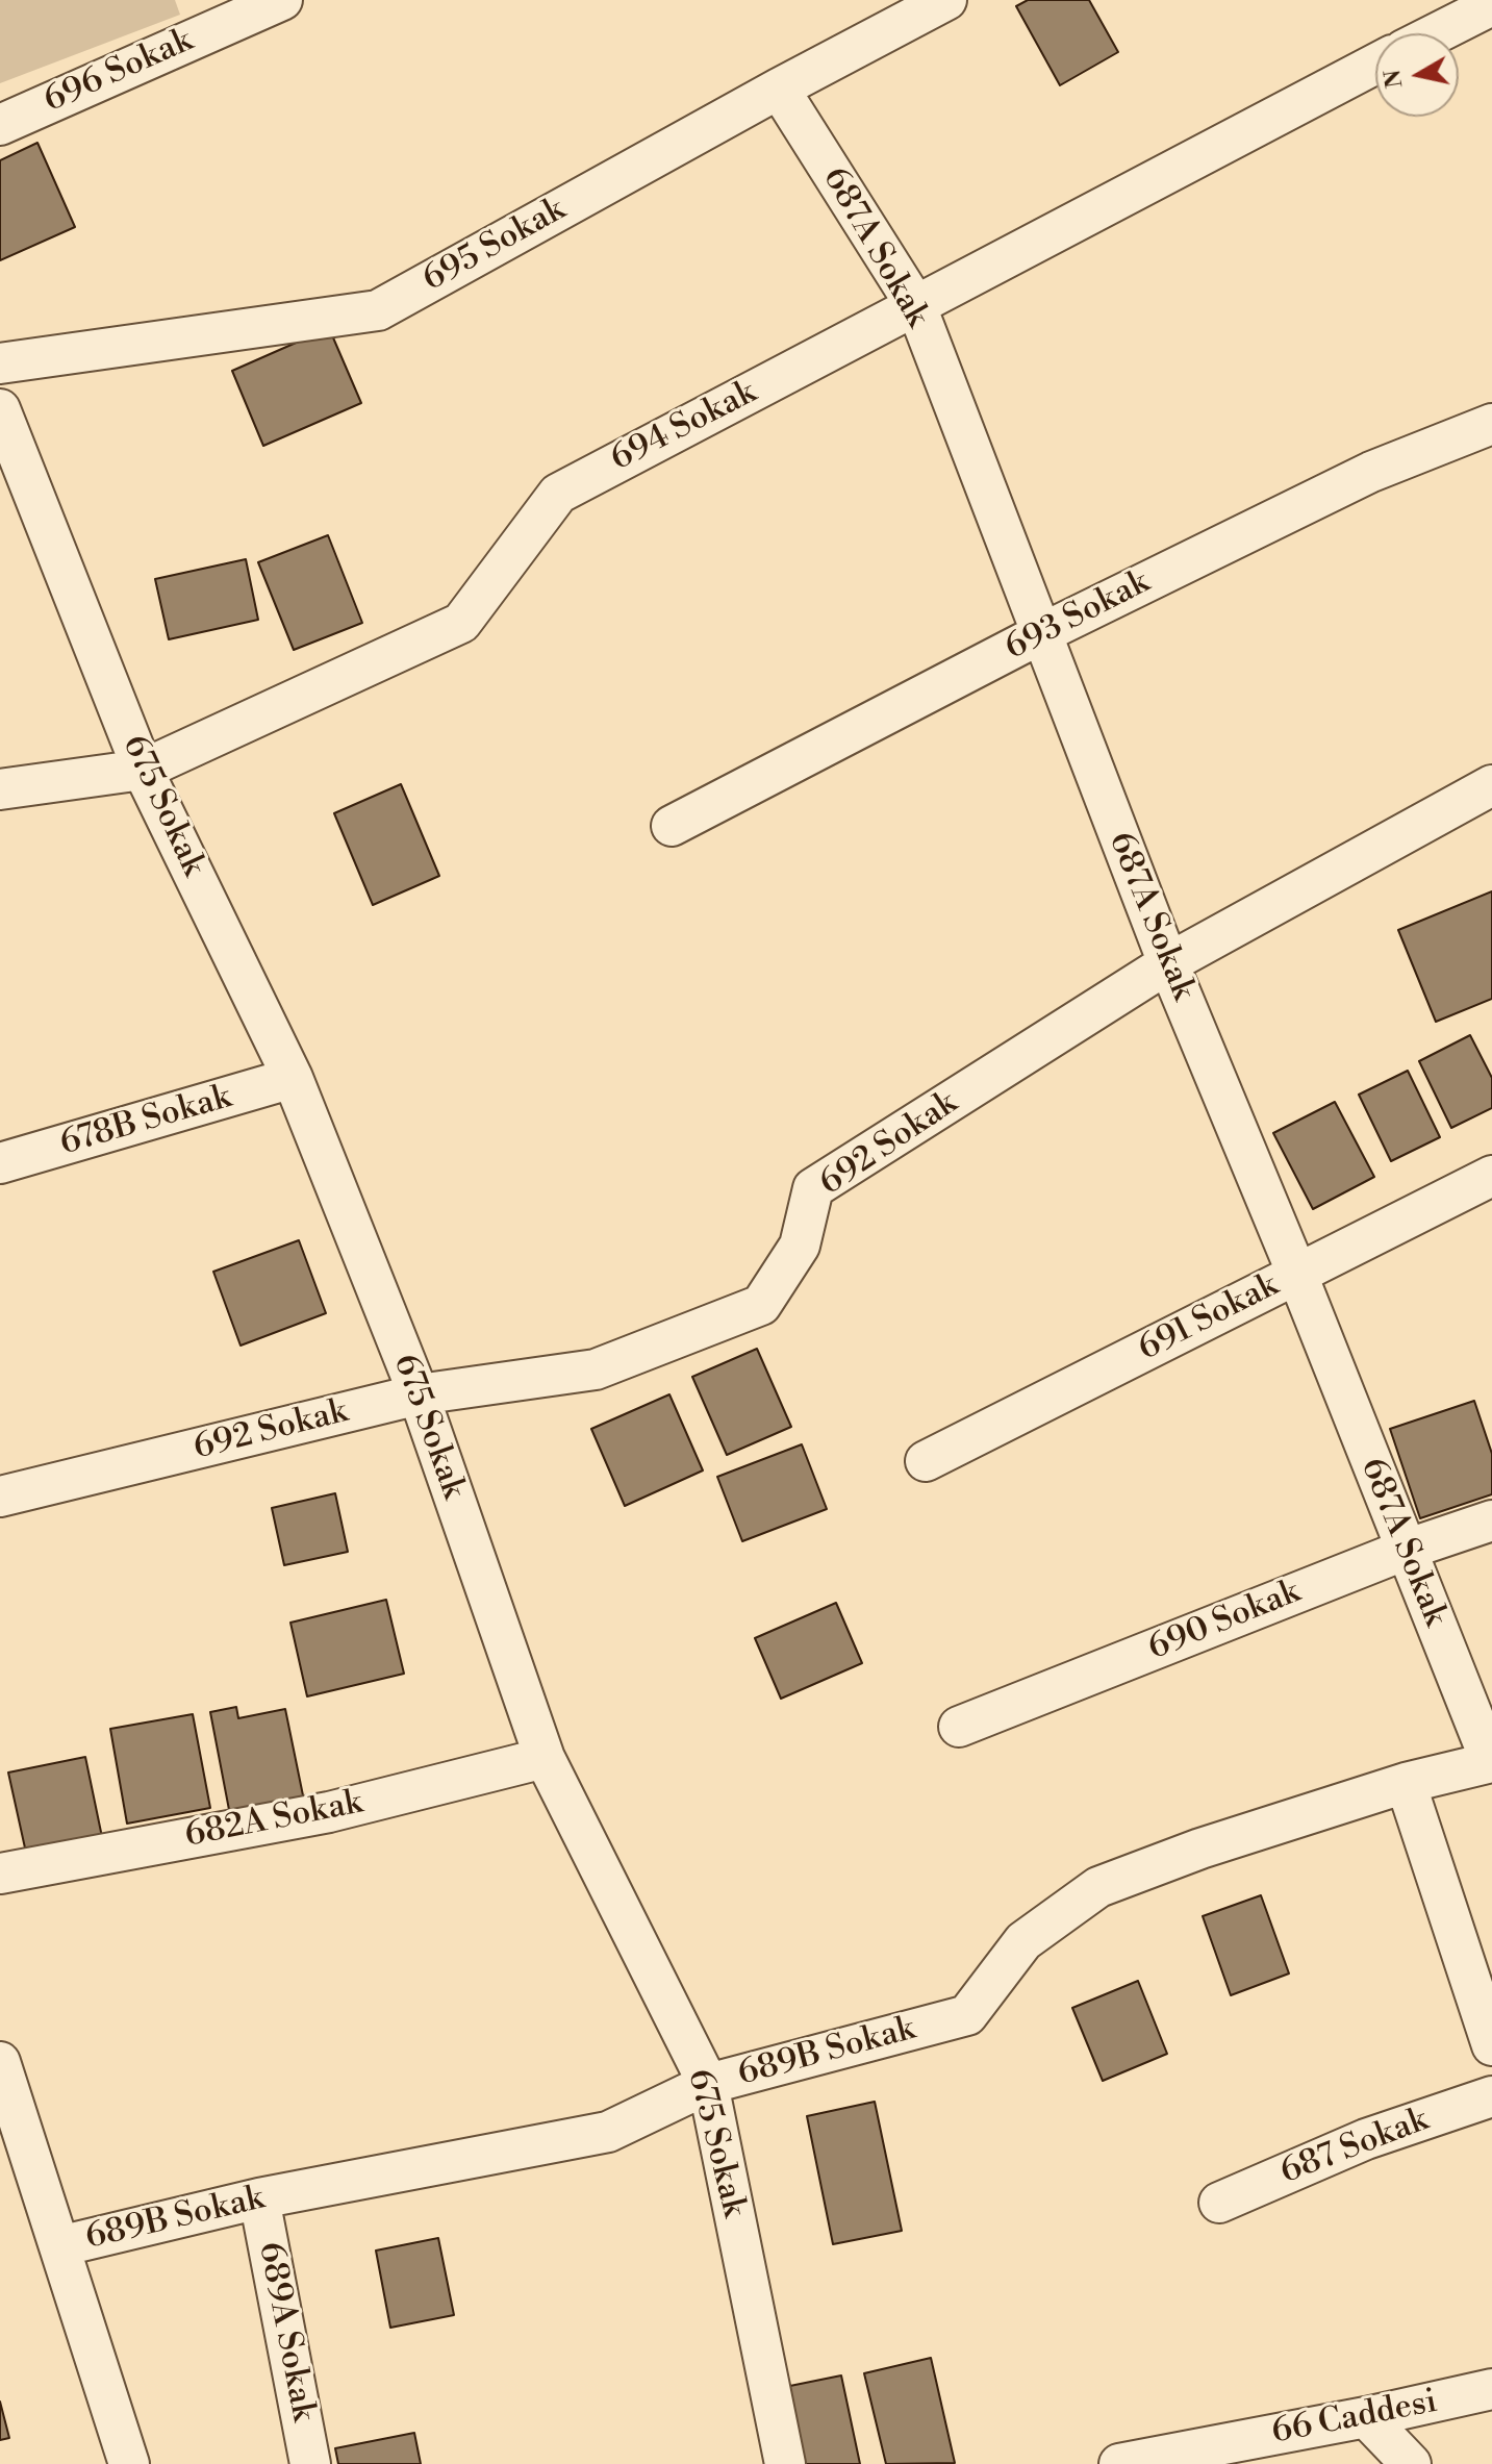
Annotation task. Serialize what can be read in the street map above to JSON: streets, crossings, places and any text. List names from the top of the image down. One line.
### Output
{"streets":{"street":["696 Sokak","695 Sokak","687A Sokak","694 Sokak","693 Sokak","675 Sokak","678B Sokak","692 Sokak","691 Sokak","690 Sokak","682A Sokak","689B Sokak","687 Sokak","689A Sokak","66 Caddesi"]},"crossings":[["695 Sokak","687A Sokak"],["687A Sokak","694 Sokak"],["687A Sokak","693 Sokak"],["687A Sokak","692 Sokak"],["687A Sokak","691 Sokak"],["687A Sokak","690 Sokak"],["687A Sokak","689B Sokak"],["694 Sokak","675 Sokak"],["675 Sokak","678B Sokak"],["675 Sokak","692 Sokak"],["675 Sokak","682A Sokak"],["675 Sokak","689B Sokak"],["689B Sokak","689A Sokak"]],"north":"left"}
